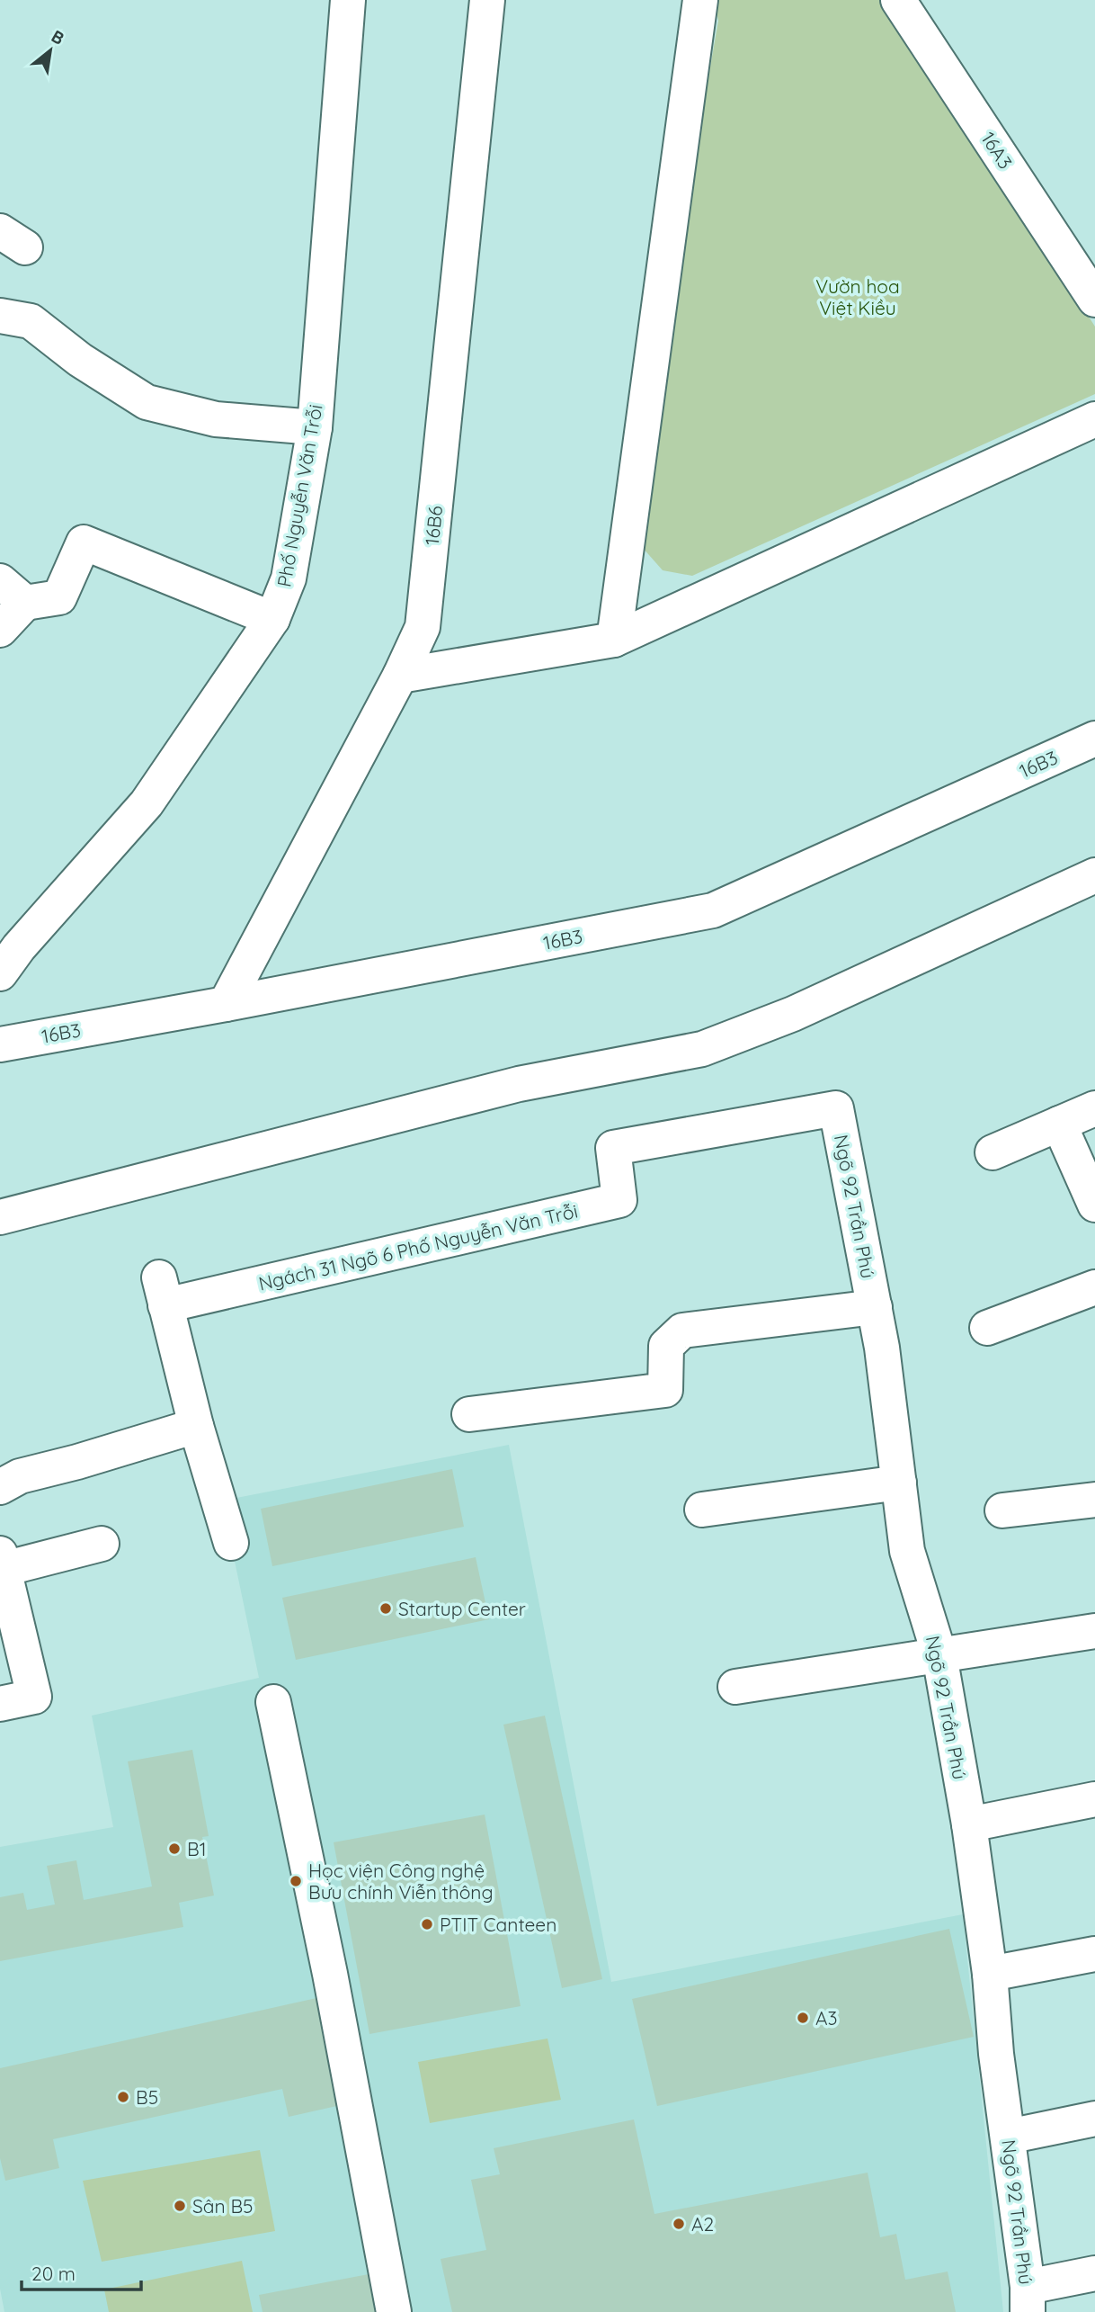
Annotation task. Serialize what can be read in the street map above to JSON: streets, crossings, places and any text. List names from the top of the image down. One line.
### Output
{"streets":{"street":["16A3","Phố Nguyễn Văn Trỗi","16B6","16B3","Ngõ 92 Trần Phú","Ngách 31 Ngõ 6 Phố Nguyễn Văn Trỗi"]},"crossings":[["16B6","16B3"],["Ngõ 92 Trần Phú","Ngách 31 Ngõ 6 Phố Nguyễn Văn Trỗi"]],"parks":["Vườn hoa Việt Kiều"],"places":["Startup Center","B1","Học viện Công nghệ Bưu chính Viễn thông","PTIT Canteen","A3","B5","Sân B5","A2"],"scale_bar":"20 m","north":"top right"}
